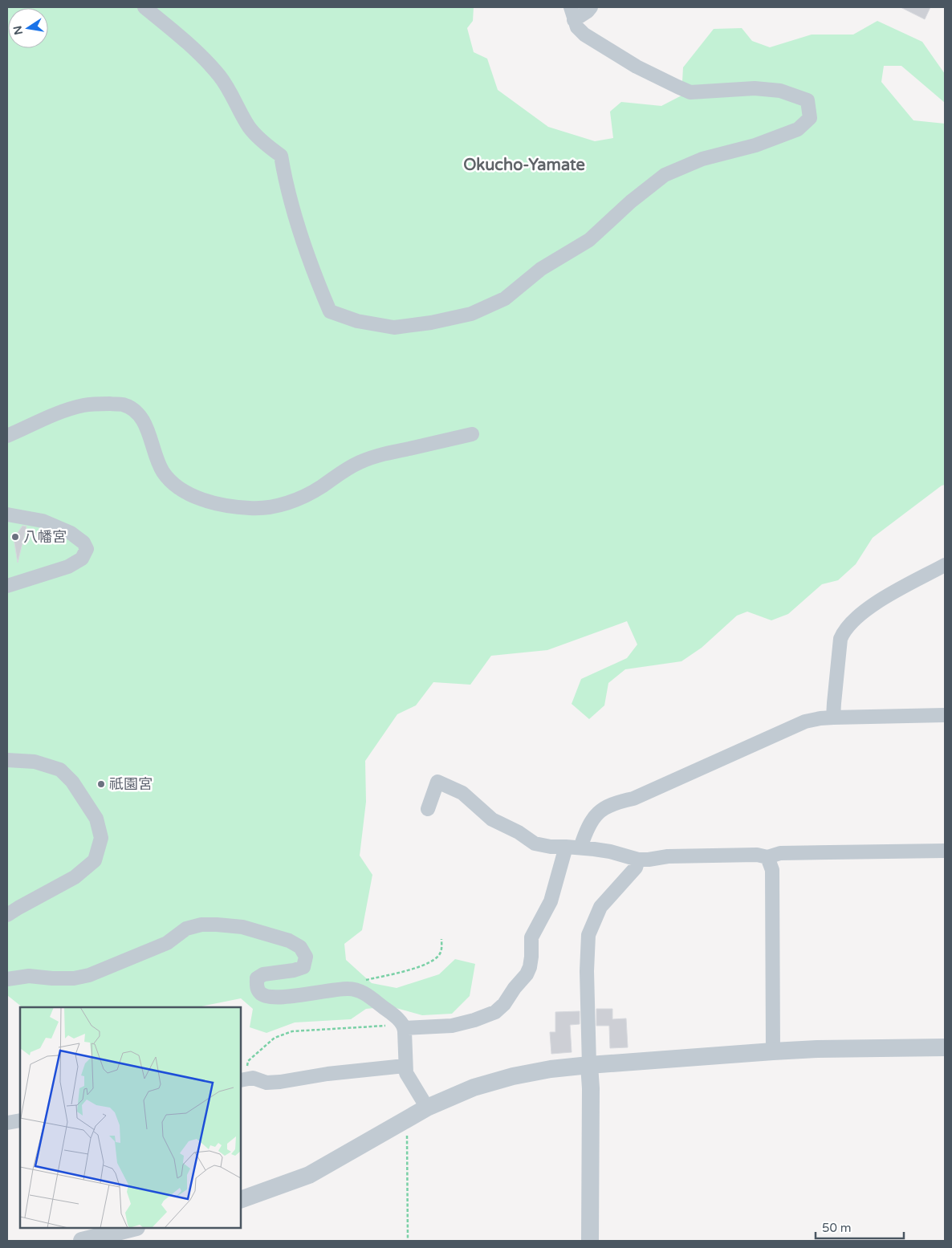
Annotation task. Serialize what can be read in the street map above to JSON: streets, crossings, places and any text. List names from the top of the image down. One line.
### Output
{"districts":["Okucho-Yamate"],"places":["八幡宮","祇園宮"],"scale_bar":"50 m","north":"left"}
